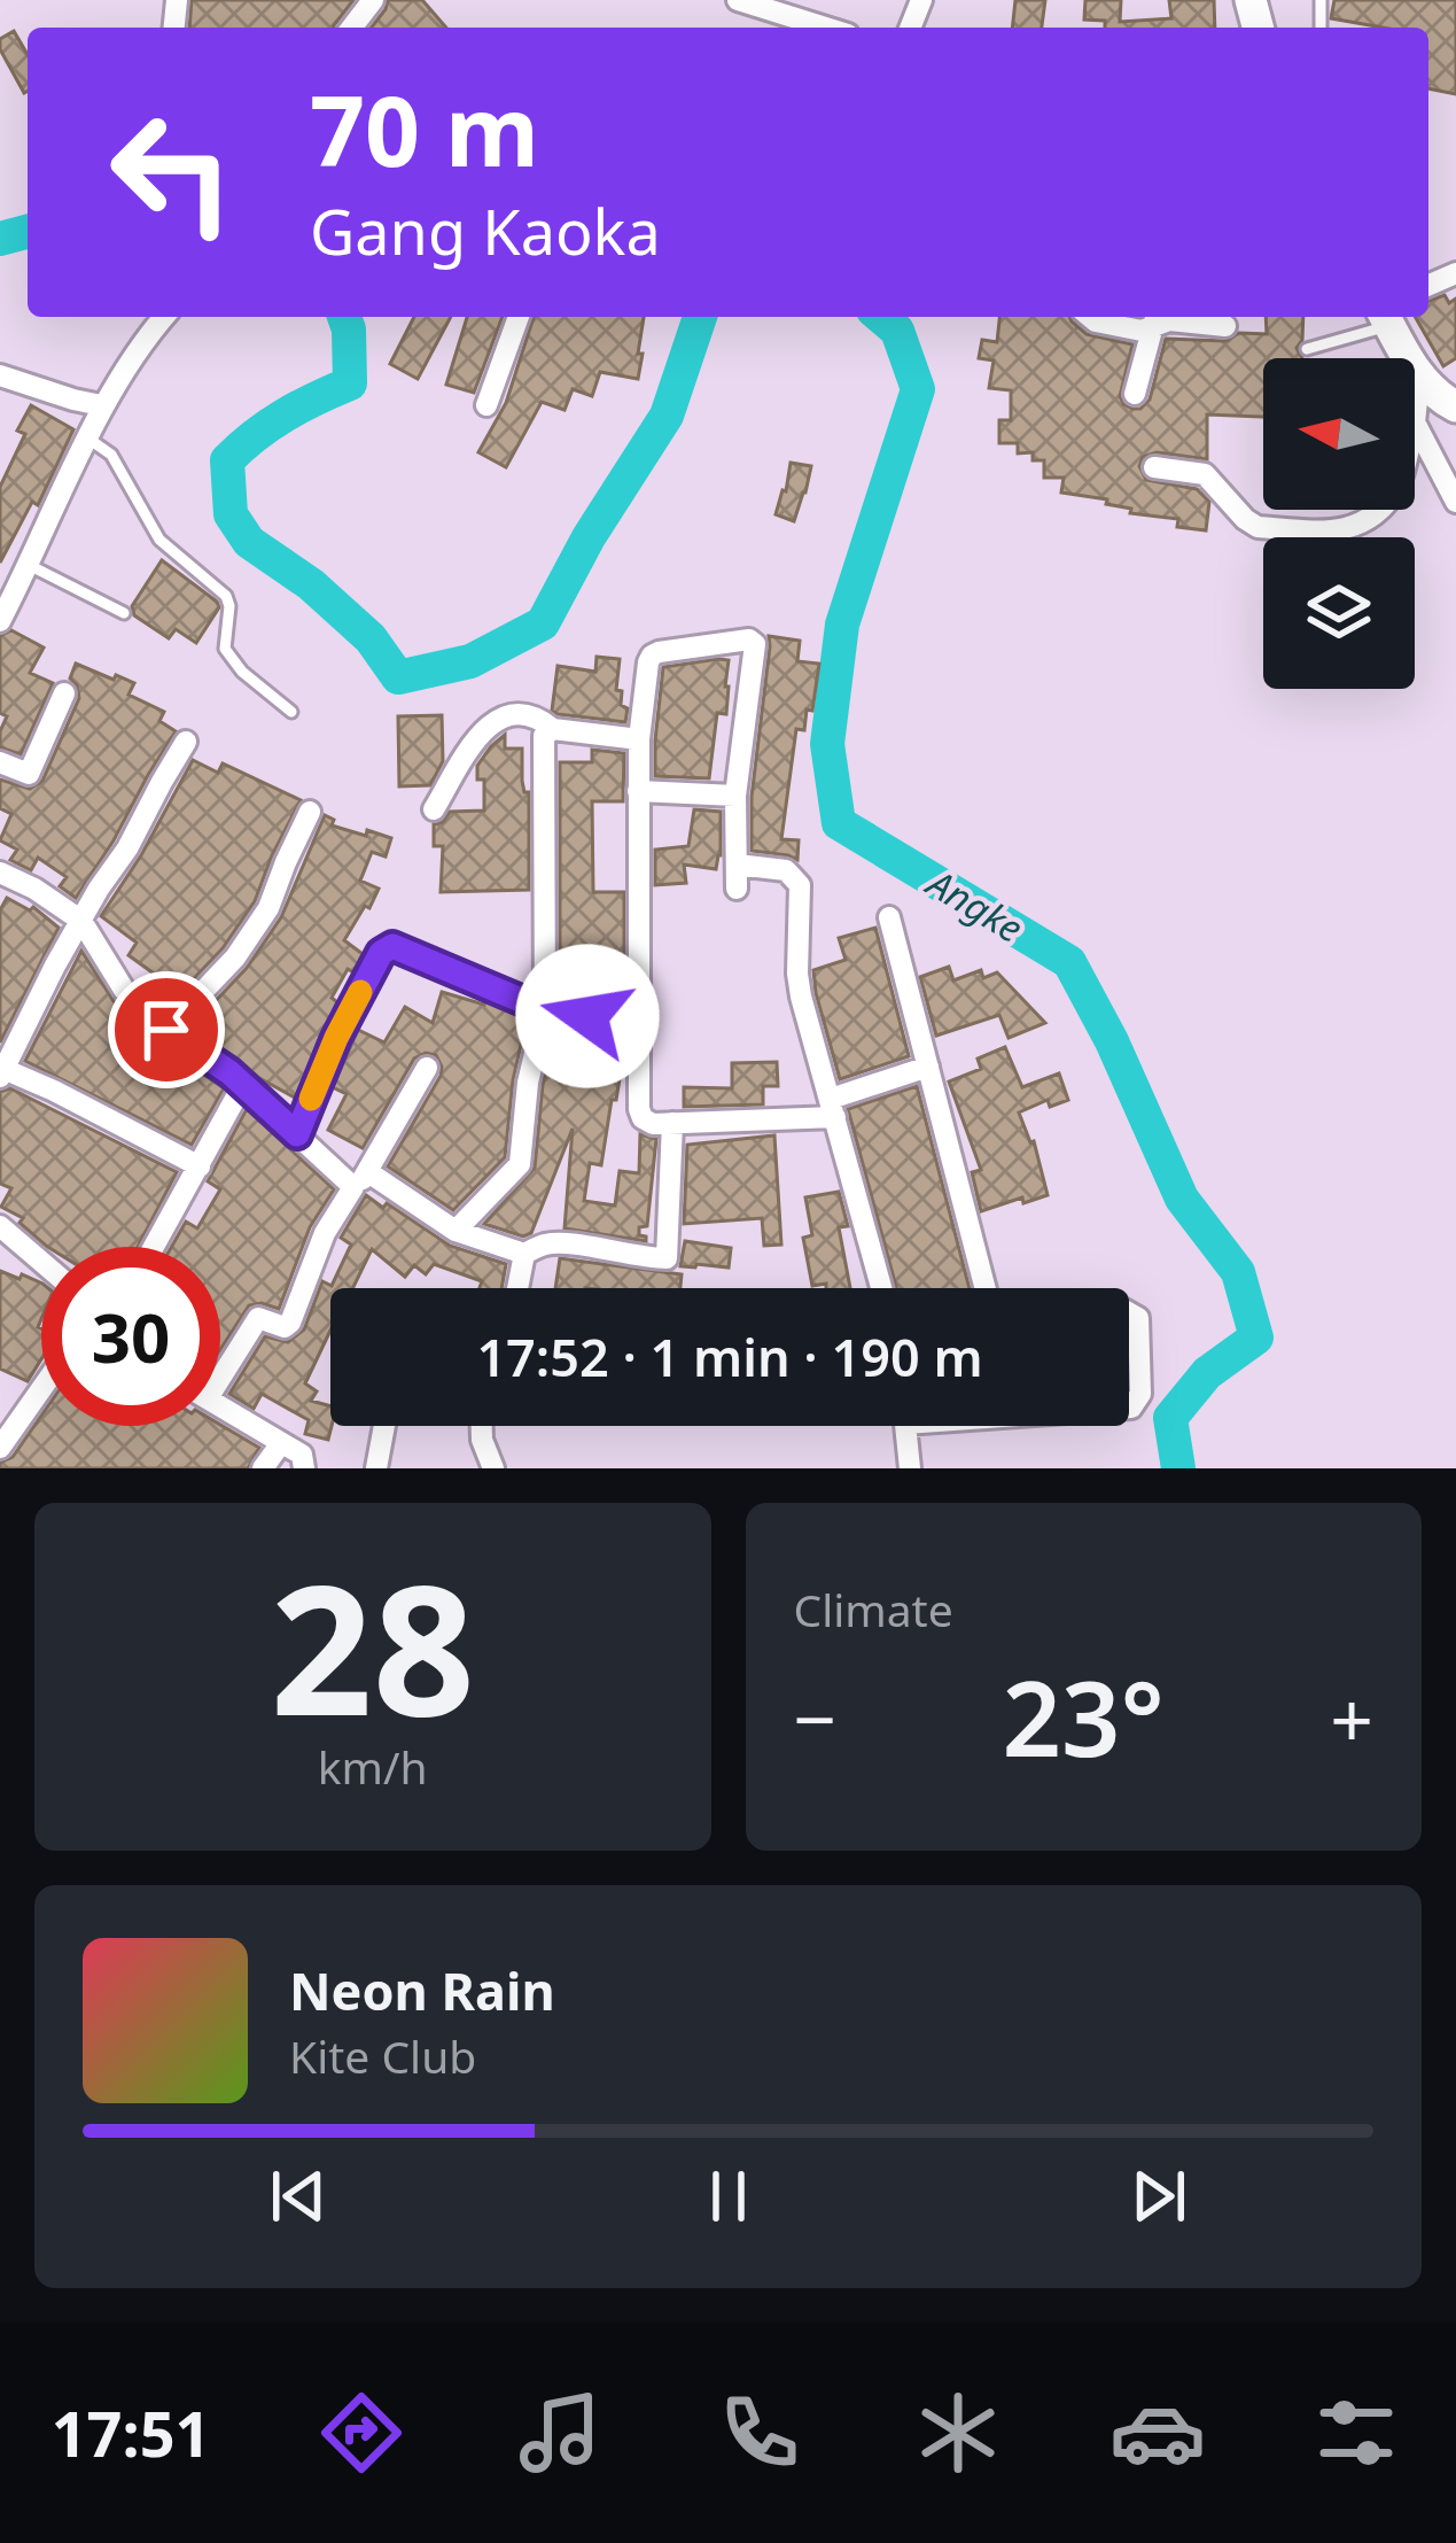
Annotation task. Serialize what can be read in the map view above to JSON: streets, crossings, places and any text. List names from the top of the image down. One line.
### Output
{"water":["Angke"],"north":"left","page":{"turn":["70 m","Gang Kaoka"],"limit":"30","trip":"17:52 · 1 min · 190 m","tile":[["28","km/h"],"Climate"],"heat":["−","23°","+"],"song":["Neon Rain","Kite Club"],"tabs":"17:51"}}
